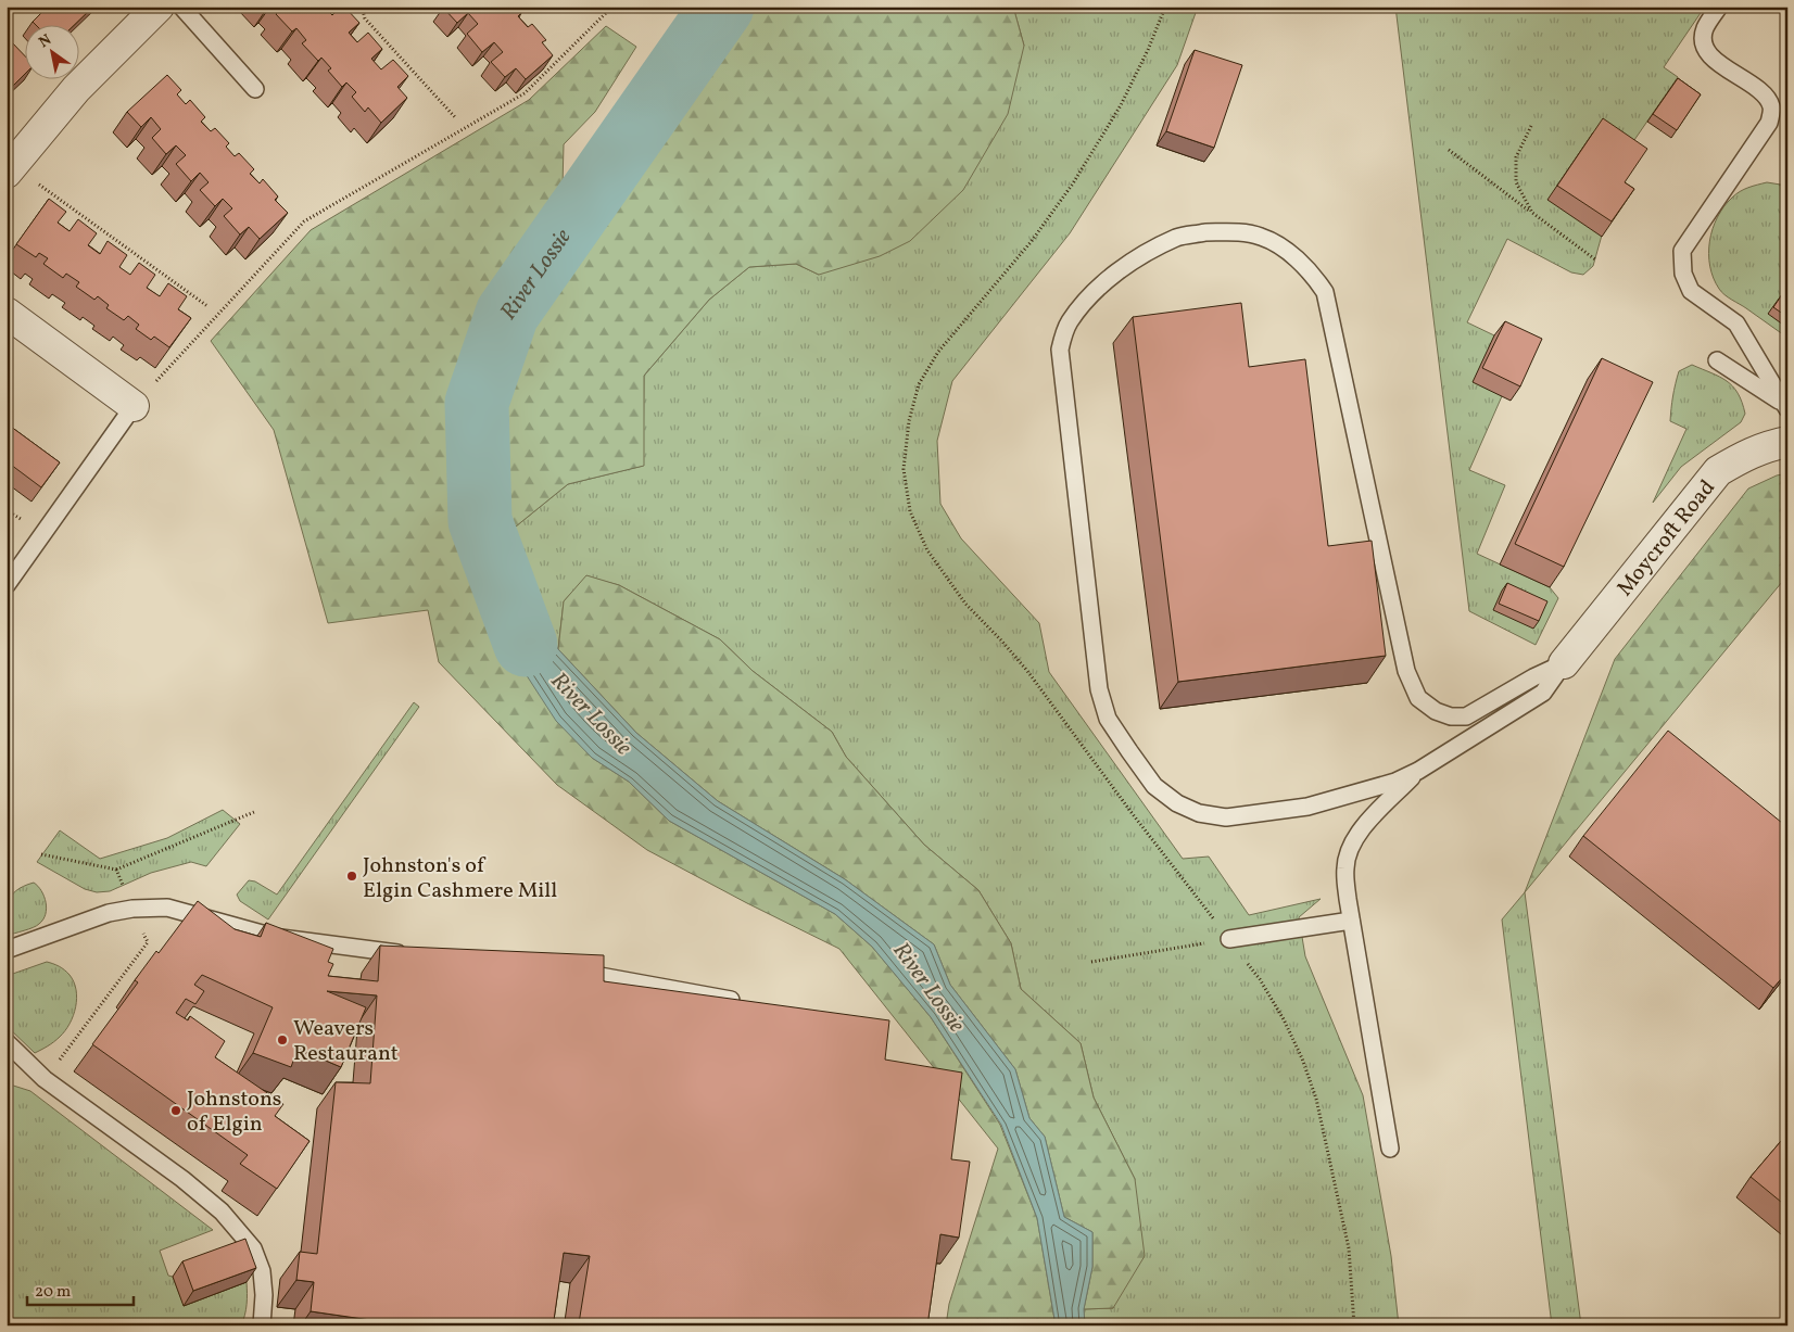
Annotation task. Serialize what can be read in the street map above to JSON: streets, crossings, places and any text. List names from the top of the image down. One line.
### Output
{"streets":{"street":["Moycroft Road"]},"water":["River Lossie"],"places":["Johnston's of Elgin Cashmere Mill","Weavers Restaurant","Johnstons of Elgin"],"scale_bar":"20 m","north":"top left"}
